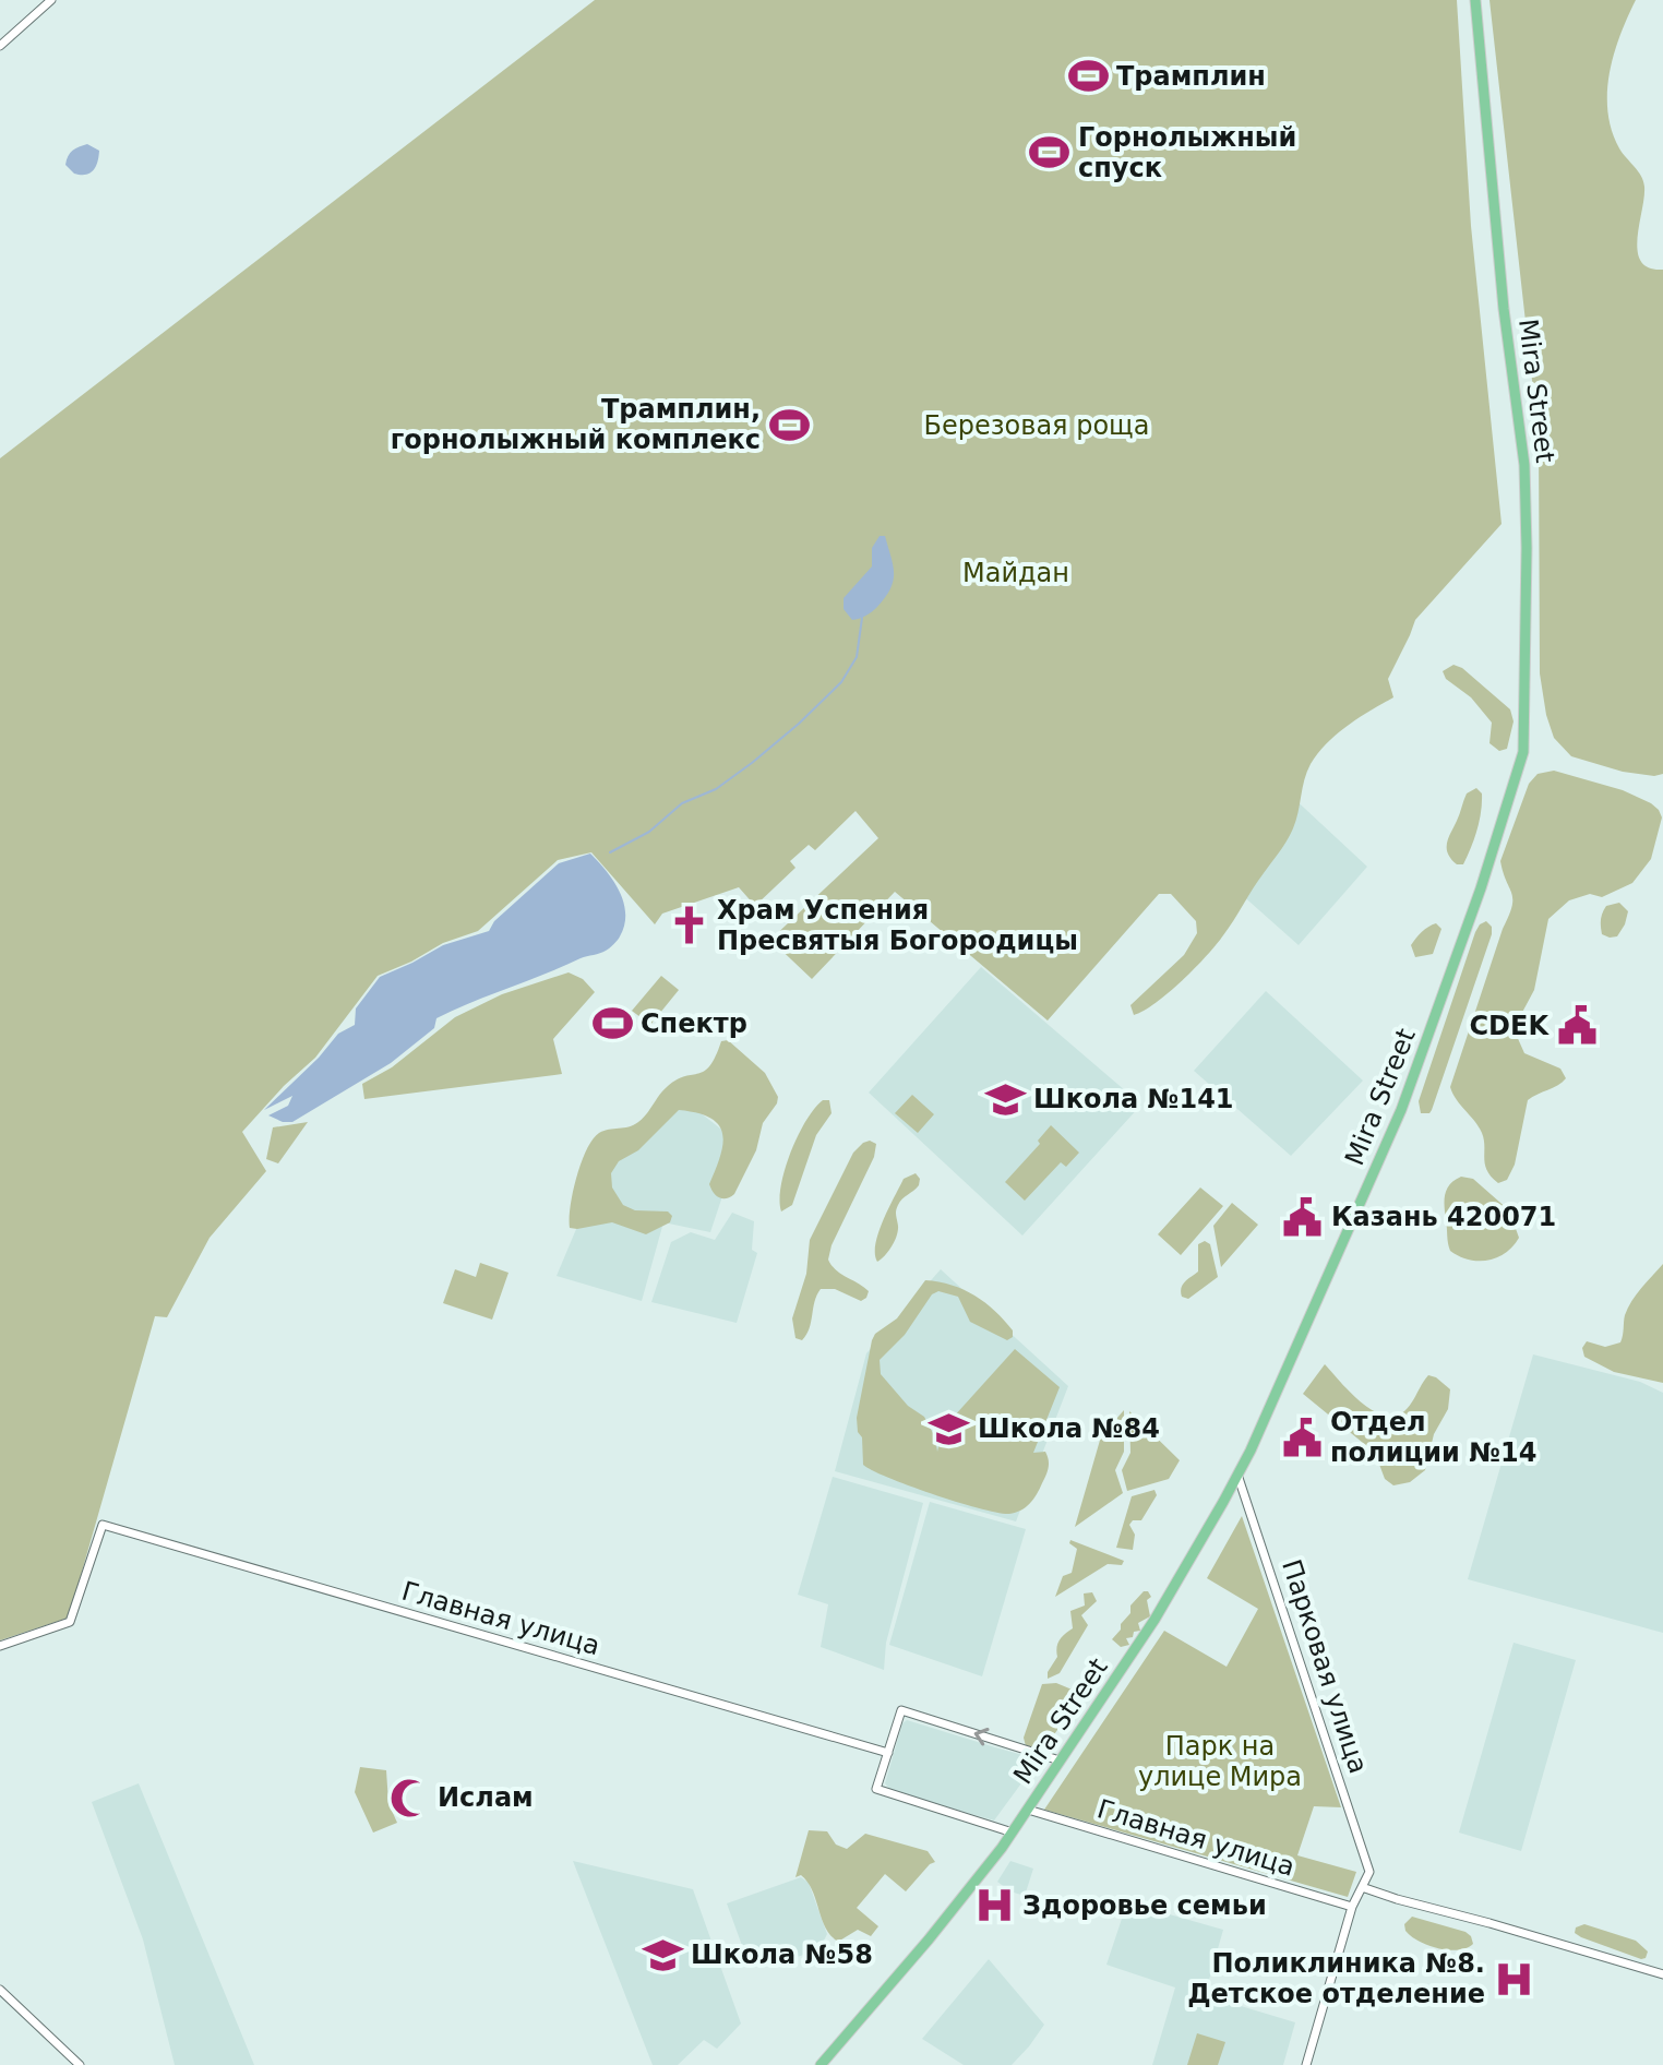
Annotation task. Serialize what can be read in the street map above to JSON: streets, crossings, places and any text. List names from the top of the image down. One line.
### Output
{"streets":{"main road":["Mira Street"],"street":["Главная улица","Парковая улица"]},"crossings":[["Mira Street","Главная улица"],["Mira Street","Парковая улица"]],"parks":["Березовая роща","Майдан","Парк на улице Мира"],"places":{"sports":["Трамплин","Горнолыжный спуск","Трамплин, горнолыжный комплекс","Спектр"],"church":["Храм Успения Пресвятыя Богородицы"],"public building":["CDEK","Казань 420071","Отдел полиции №14"],"school or university":["Школа №141","Школа №84","Школа №58"],"mosque":["Ислам"],"hospital":["Здоровье семьи","Поликлиника №8. Детское отделение"]}}
